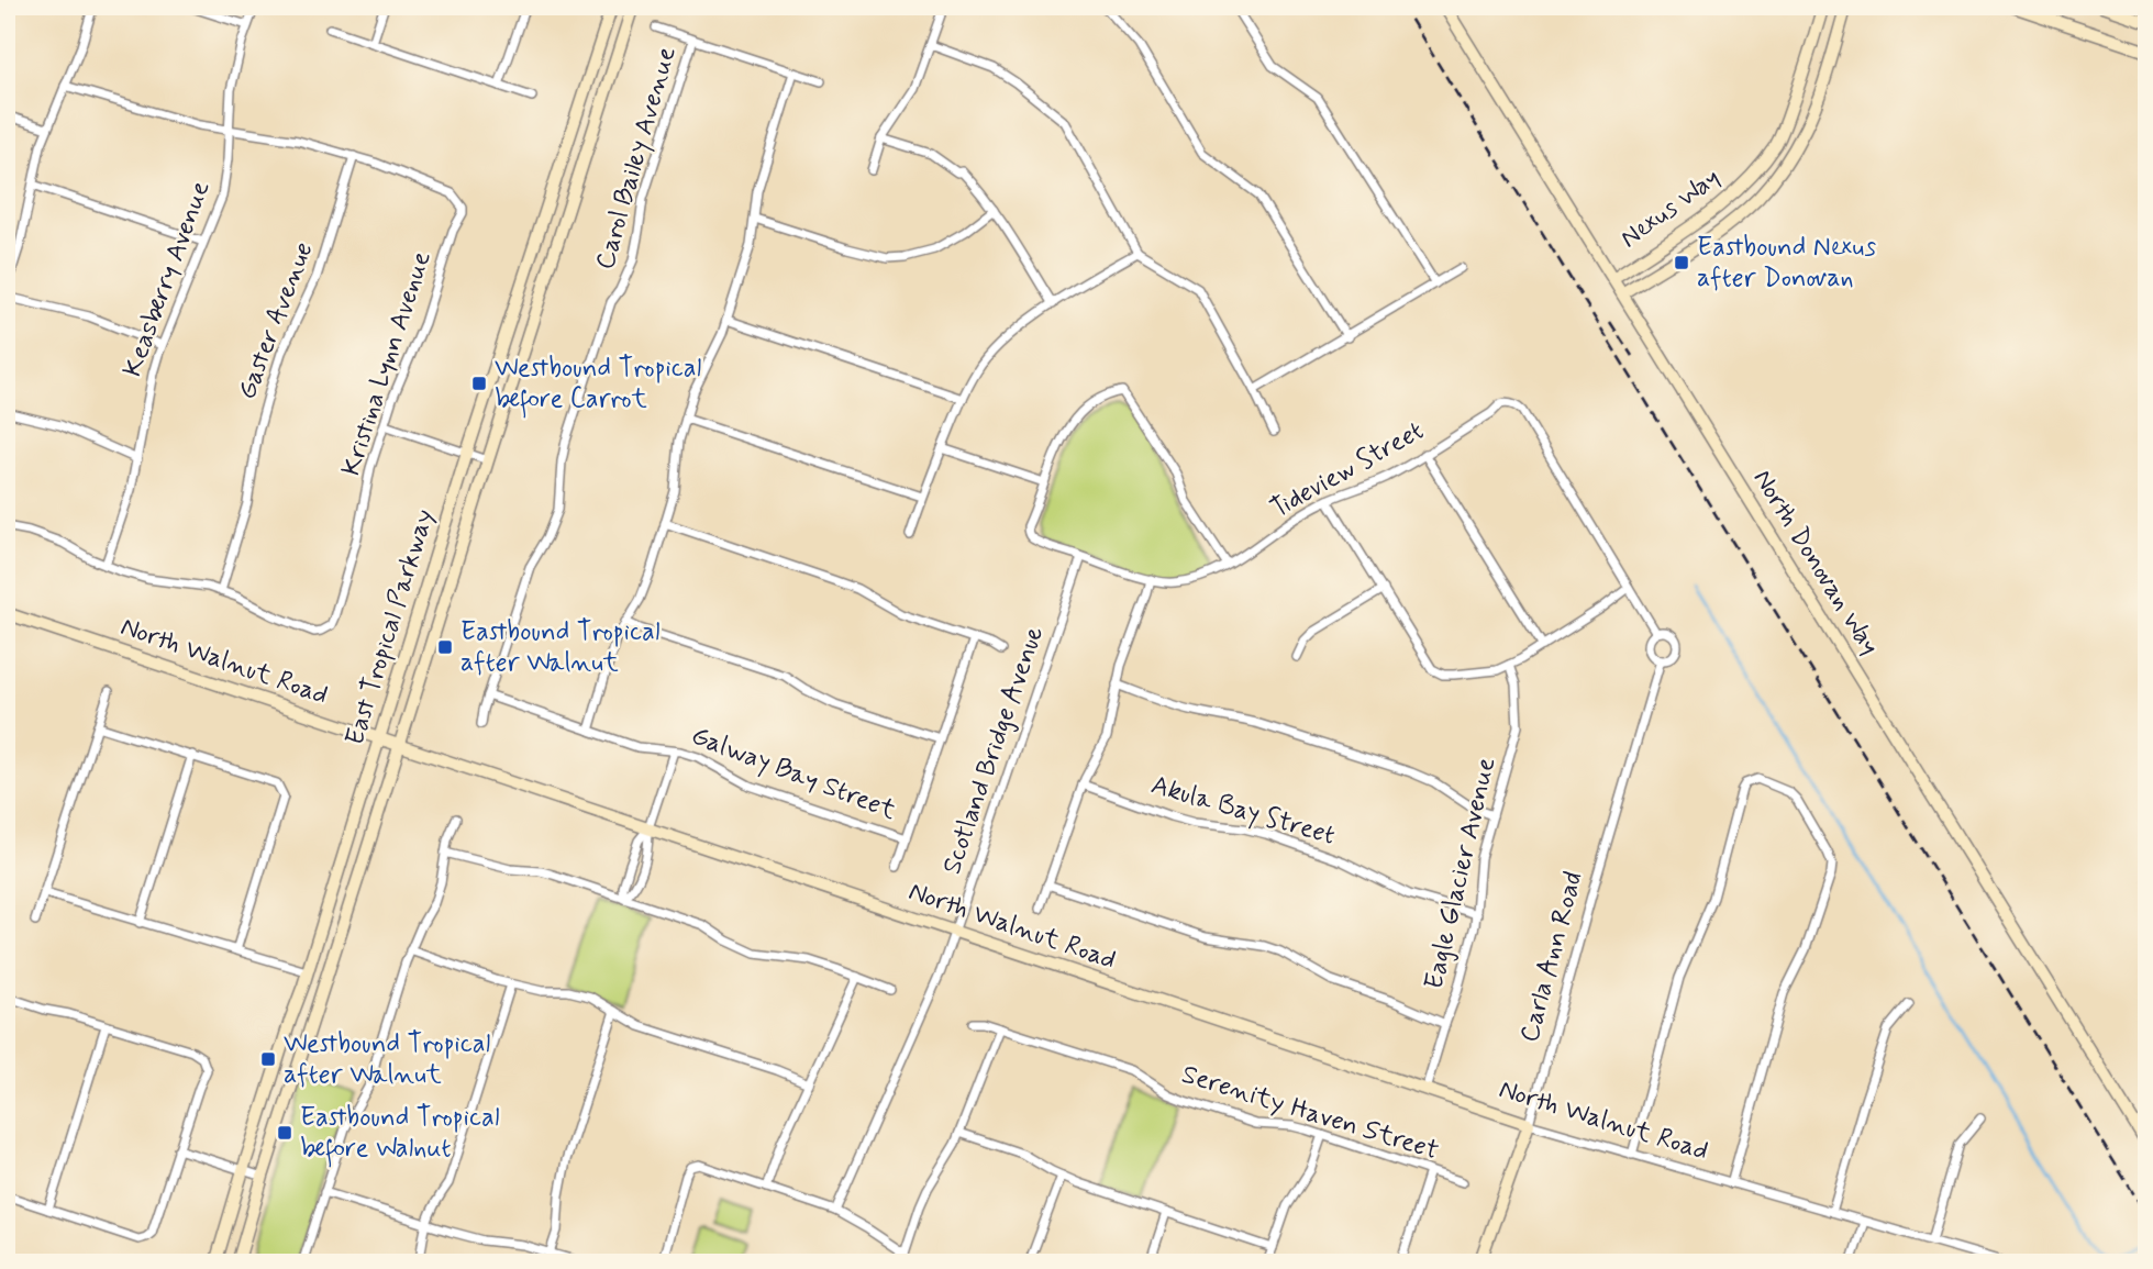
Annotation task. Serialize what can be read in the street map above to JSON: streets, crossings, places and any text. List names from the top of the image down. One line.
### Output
{"streets":{"street":["Carol Bailey Avenue","Nexus Way","Keasberry Avenue","Gaster Avenue","Kristina Lynn Avenue","Tideview Street","North Donovan Way","East Tropical Parkway","North Walnut Road","Scotland Bridge Avenue","Galway Bay Street","Akula Bay Street","Eagle Glacier Avenue","Carla Ann Road","Serenity Haven Street"]},"crossings":[["Carol Bailey Avenue","Galway Bay Street"],["Nexus Way","North Donovan Way"],["Gaster Avenue","Kristina Lynn Avenue"],["Tideview Street","Scotland Bridge Avenue"],["East Tropical Parkway","North Walnut Road"],["North Walnut Road","Scotland Bridge Avenue"],["North Walnut Road","Eagle Glacier Avenue"],["North Walnut Road","Carla Ann Road"],["Akula Bay Street","Eagle Glacier Avenue"]],"places":{"transit":["Eastbound Nexus after Donovan","Westbound Tropical before Carrot","Eastbound Tropical after Walnut","Westbound Tropical after Walnut","Eastbound Tropical before Walnut"]}}
